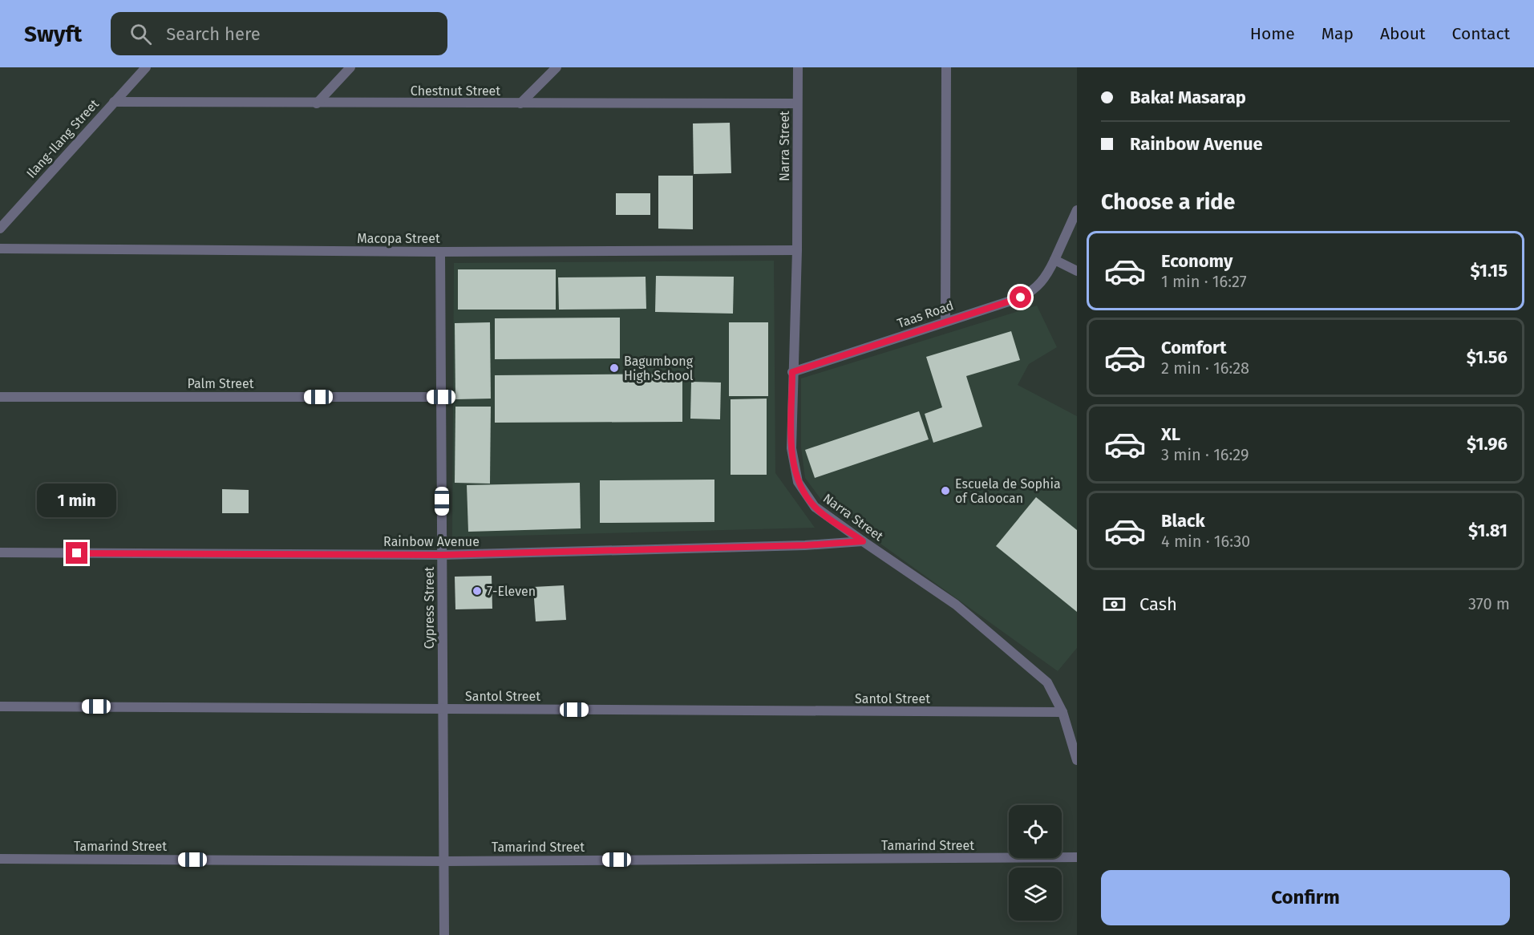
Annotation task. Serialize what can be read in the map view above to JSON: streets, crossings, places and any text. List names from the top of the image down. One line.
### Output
{"streets":{"street":["Chestnut Street","Ilang-Ilang Street","Narra Street","Macopa Street","Taas Road","Palm Street","Rainbow Avenue","Cypress Street","Santol Street","Tamarind Street"]},"crossings":[["Chestnut Street","Ilang-Ilang Street"],["Chestnut Street","Narra Street"],["Narra Street","Macopa Street"],["Narra Street","Taas Road"],["Narra Street","Rainbow Avenue"],["Narra Street","Santol Street"],["Macopa Street","Cypress Street"],["Palm Street","Cypress Street"],["Rainbow Avenue","Cypress Street"],["Cypress Street","Santol Street"],["Cypress Street","Tamarind Street"]],"places":["Bagumbong High School","Escuela de Sophia of Caloocan","7-Eleven"],"page":{"header":"Swyft","search":"Search here","nav":["Home","Map","About","Contact"],"banner":["Baka! Masarap","Rainbow Avenue"],"heading":"Choose a ride","list":[{"name":"Economy","note":"1 min · 16:27","value":"$1.15"},{"name":"Comfort","note":"2 min · 16:28","value":"$1.56"},{"name":"XL","note":"3 min · 16:29","value":"$1.96"},{"name":"Black","note":"4 min · 16:30","value":"$1.81"}],"bubble":"1 min","pay":["Cash","370 m"],"buttons":"Confirm"}}
